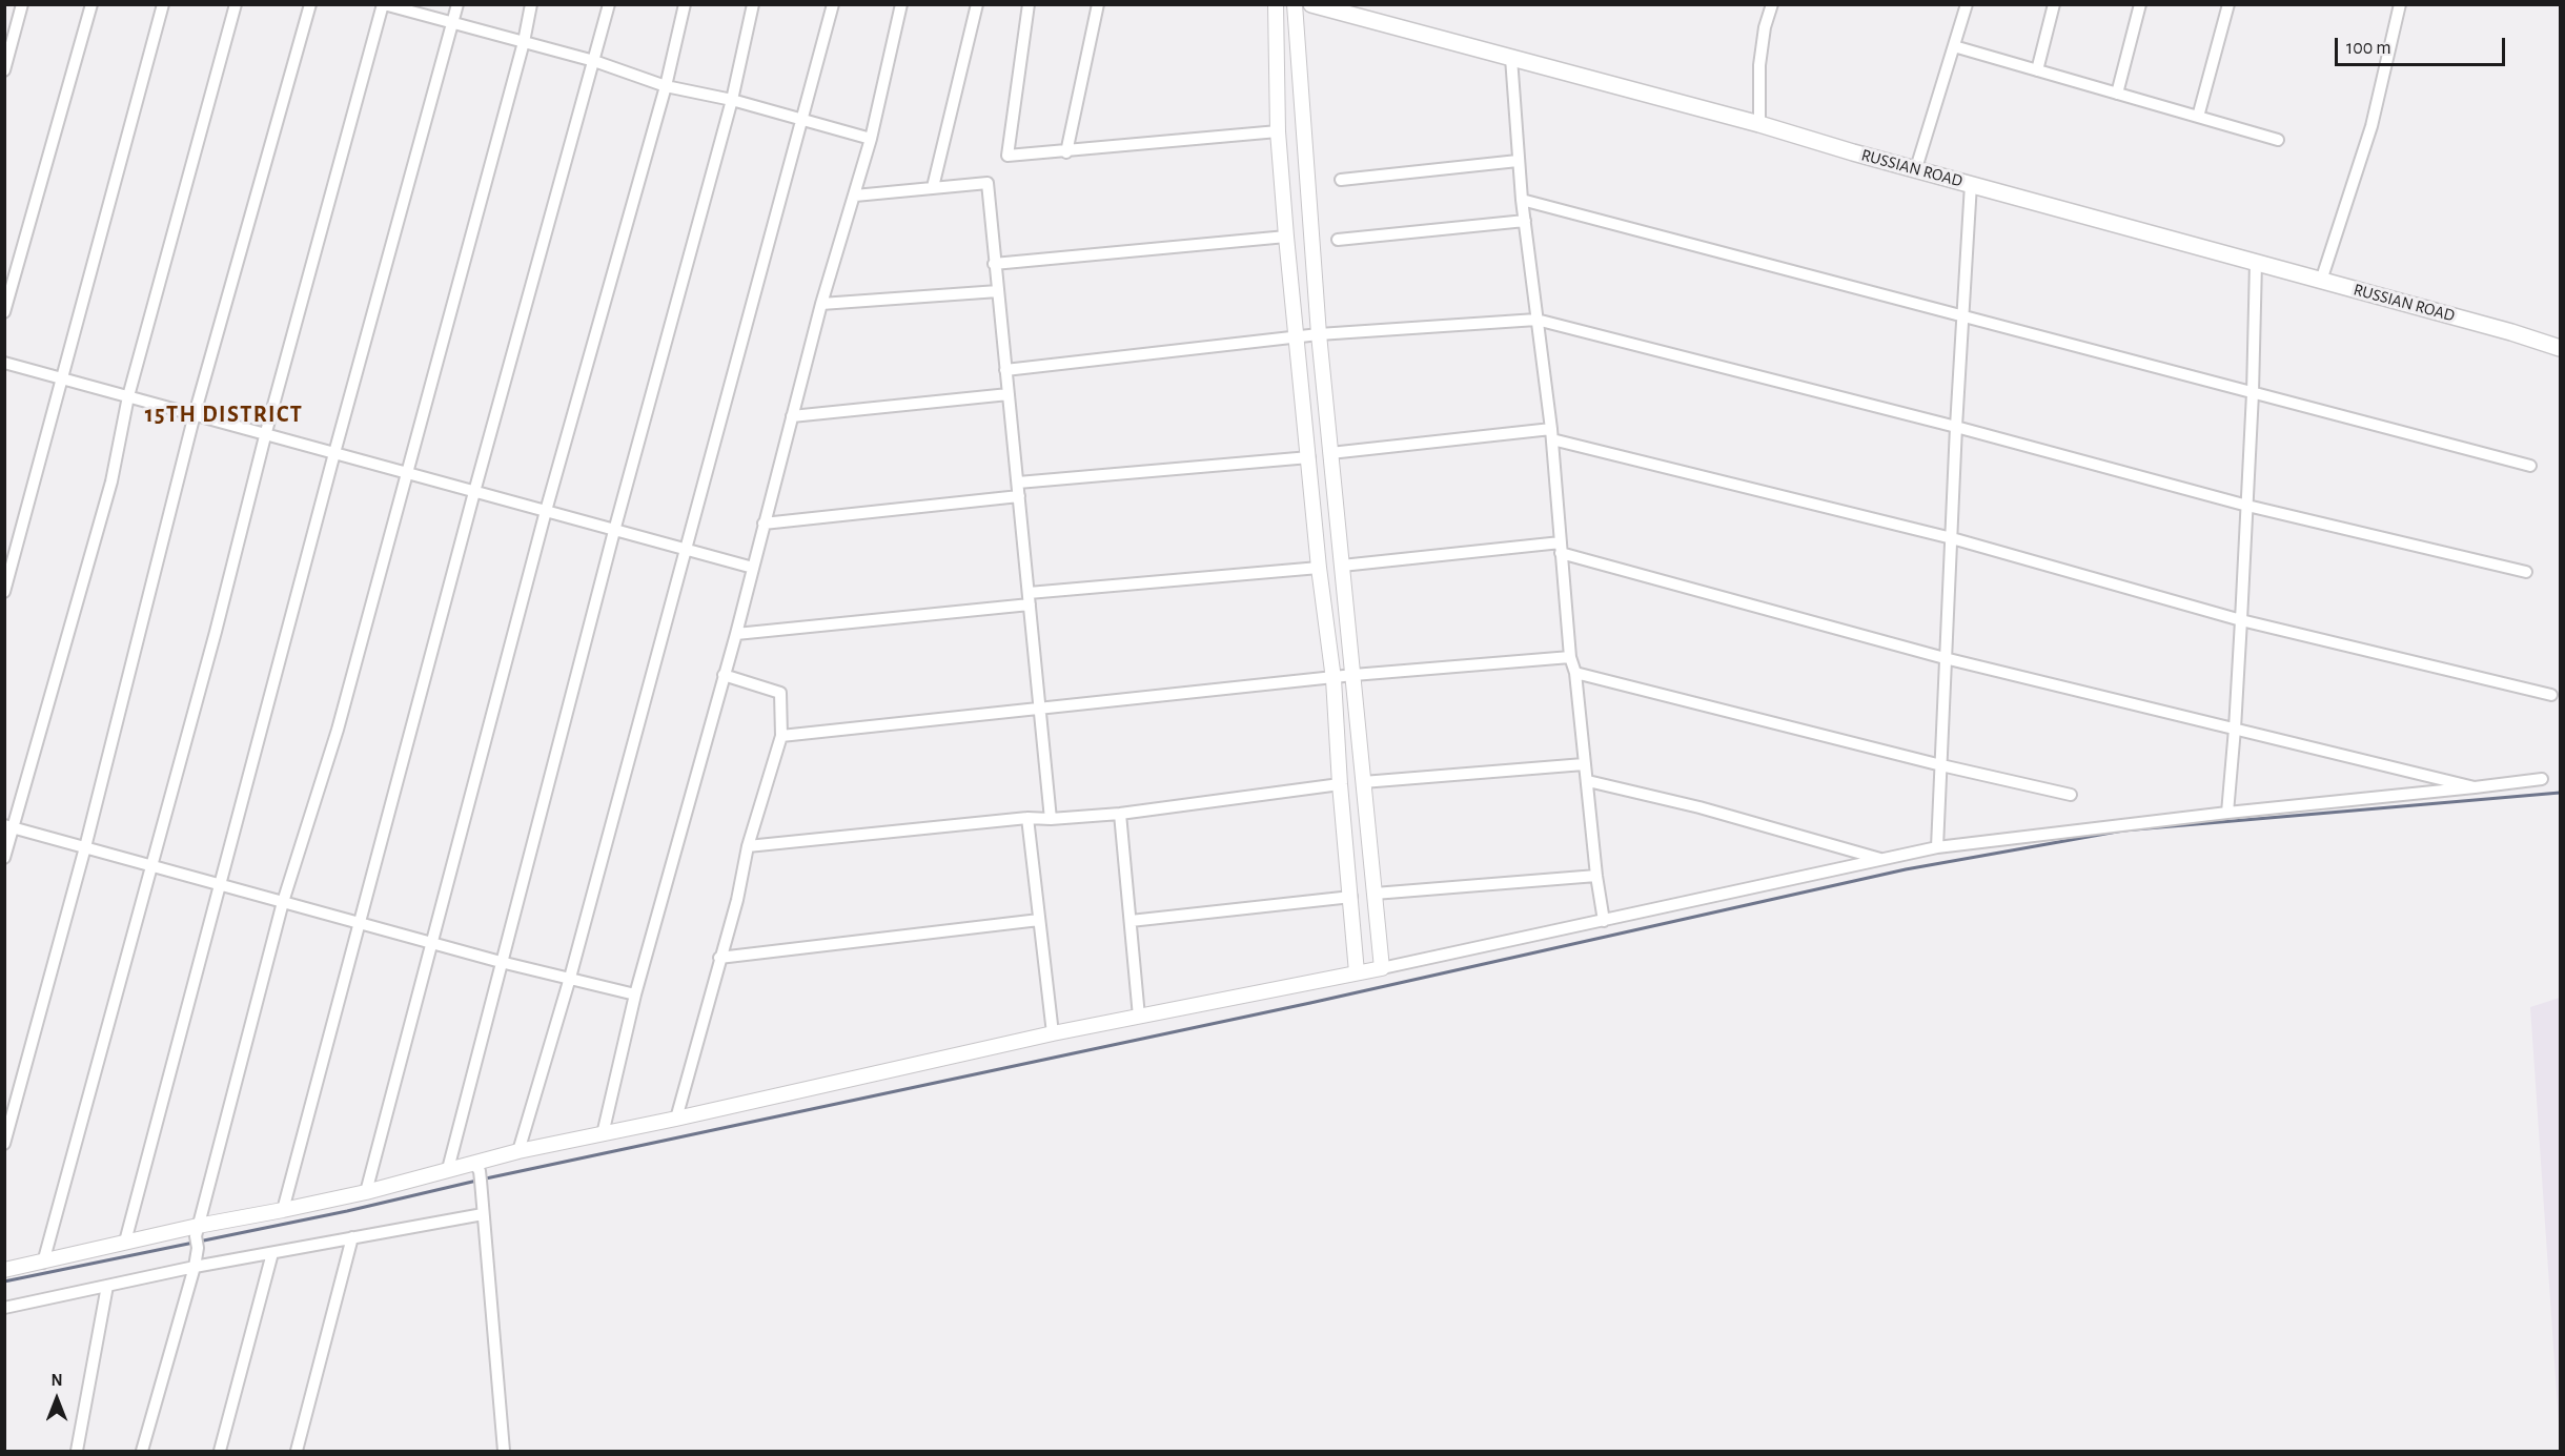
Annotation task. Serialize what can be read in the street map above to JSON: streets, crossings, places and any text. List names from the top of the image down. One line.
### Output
{"streets":{"main road":["RUSSIAN ROAD"]},"districts":["15TH DISTRICT"],"scale_bar":"100 m","north":"top"}
